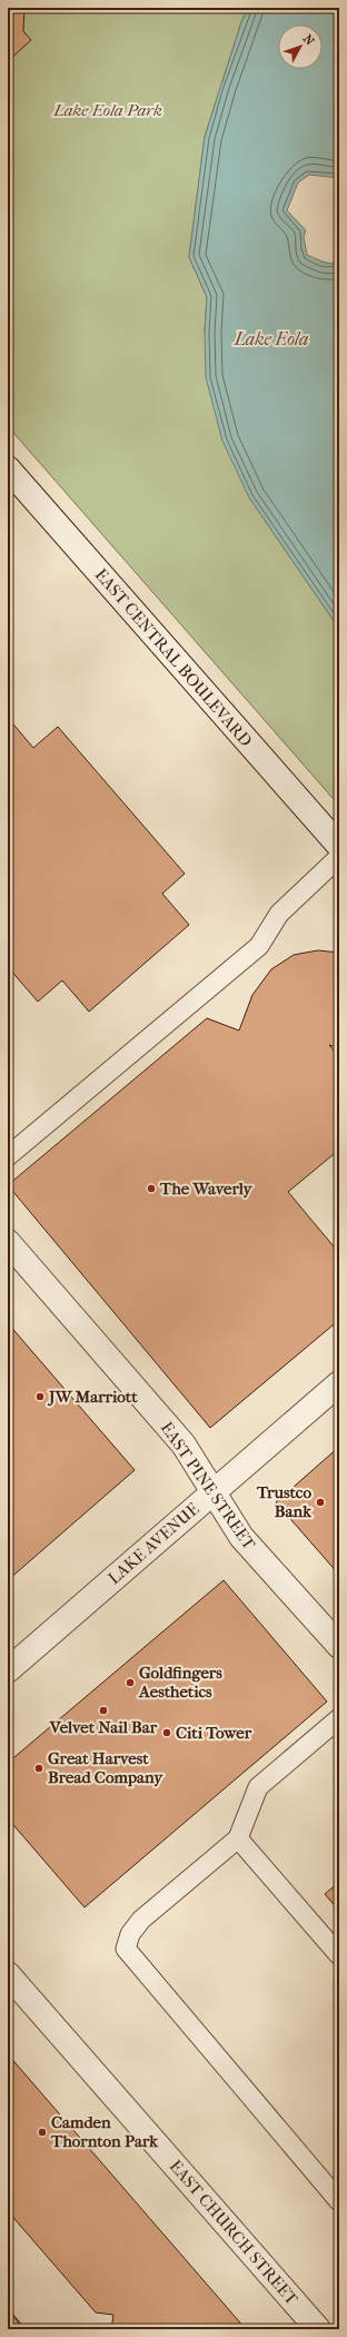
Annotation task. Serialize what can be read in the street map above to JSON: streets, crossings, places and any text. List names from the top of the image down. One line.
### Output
{"streets":{"street":["EAST CENTRAL BOULEVARD","EAST PINE STREET","LAKE AVENUE","EAST CHURCH STREET"]},"crossings":[["EAST PINE STREET","LAKE AVENUE"]],"water":["Lake Eola"],"parks":["Lake Eola Park"],"places":["The Waverly","JW Marriott","Trustco Bank","Goldfingers Aesthetics","Velvet Nail Bar","Citi Tower","Great Harvest Bread Company","Camden Thornton Park"],"north":"top right"}
